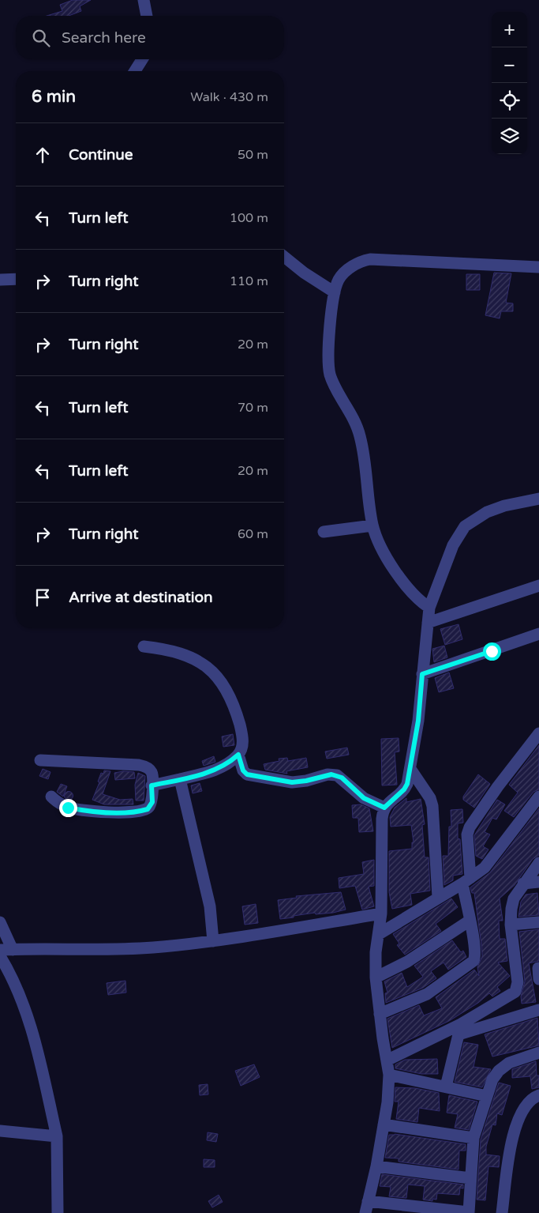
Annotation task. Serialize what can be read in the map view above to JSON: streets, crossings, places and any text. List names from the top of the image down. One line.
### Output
{"page":{"map_buttons":["+","−"],"search":"Search here","heading":["6 min","Walk · 430 m"],"list":[["Continue","50 m"],["Turn left","100 m"],["Turn right","110 m"],["Turn right","20 m"],["Turn left","70 m"],["Turn left","20 m"],["Turn right","60 m"],"Arrive at destination"]}}
